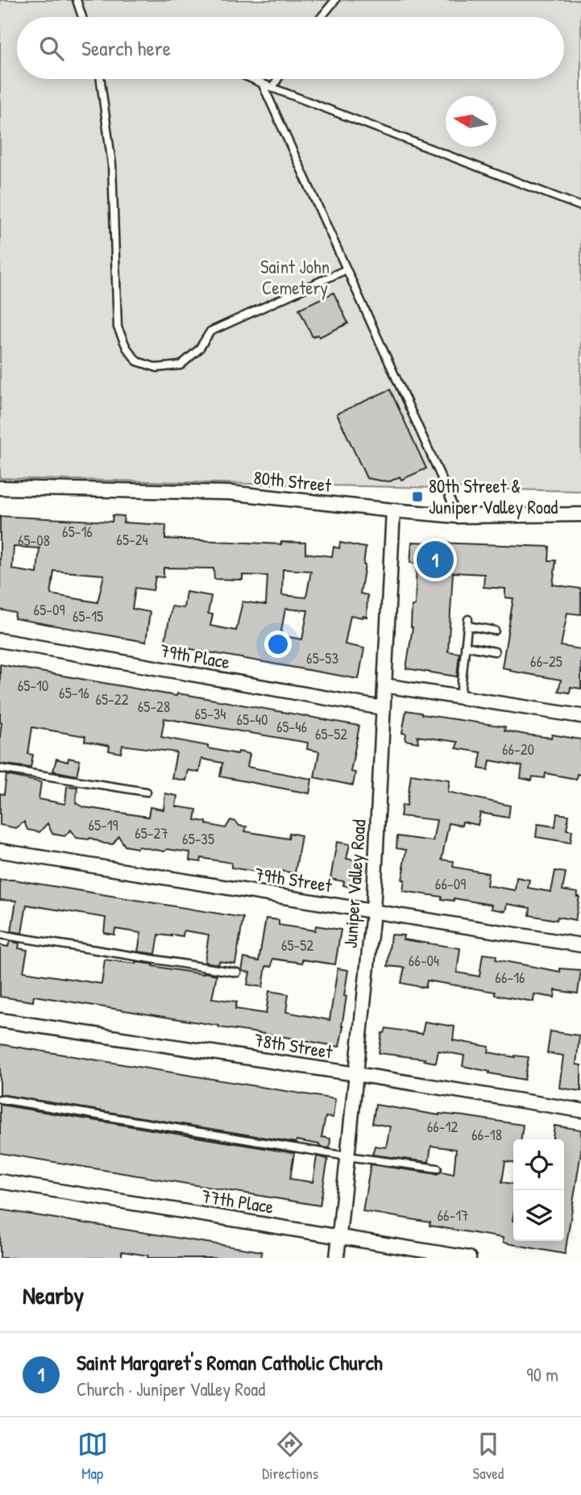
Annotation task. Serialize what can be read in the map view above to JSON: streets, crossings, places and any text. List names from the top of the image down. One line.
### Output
{"streets":{"street":["80th Street","79th Place","79th Street","Juniper Valley Road","78th Street","77th Place"]},"crossings":[["80th Street","Juniper Valley Road"],["79th Place","Juniper Valley Road"],["79th Street","Juniper Valley Road"],["Juniper Valley Road","78th Street"],["Juniper Valley Road","77th Place"]],"parks":["Saint John Cemetery"],"places":{"transit":["80th Street & Juniper Valley Road"]},"house_numbers":["65-16","65-24","65-08","65-09","65-15","65-53","66-25","65-10","65-16","65-22","65-28","65-34","65-40","65-46","65-52","66-20","65-19","65-27","65-35","66-09","65-52","66-04","66-16","66-12","66-18","66-17"],"north":"left","page":{"search":"Search here","pins":"1","heading":"Nearby","list":[{"mark":"1","name":"Saint Margaret's Roman Catholic Church","note":"Church · Juniper Valley Road","value":"90 m"}],"nav":["Map","Directions","Saved"]}}
